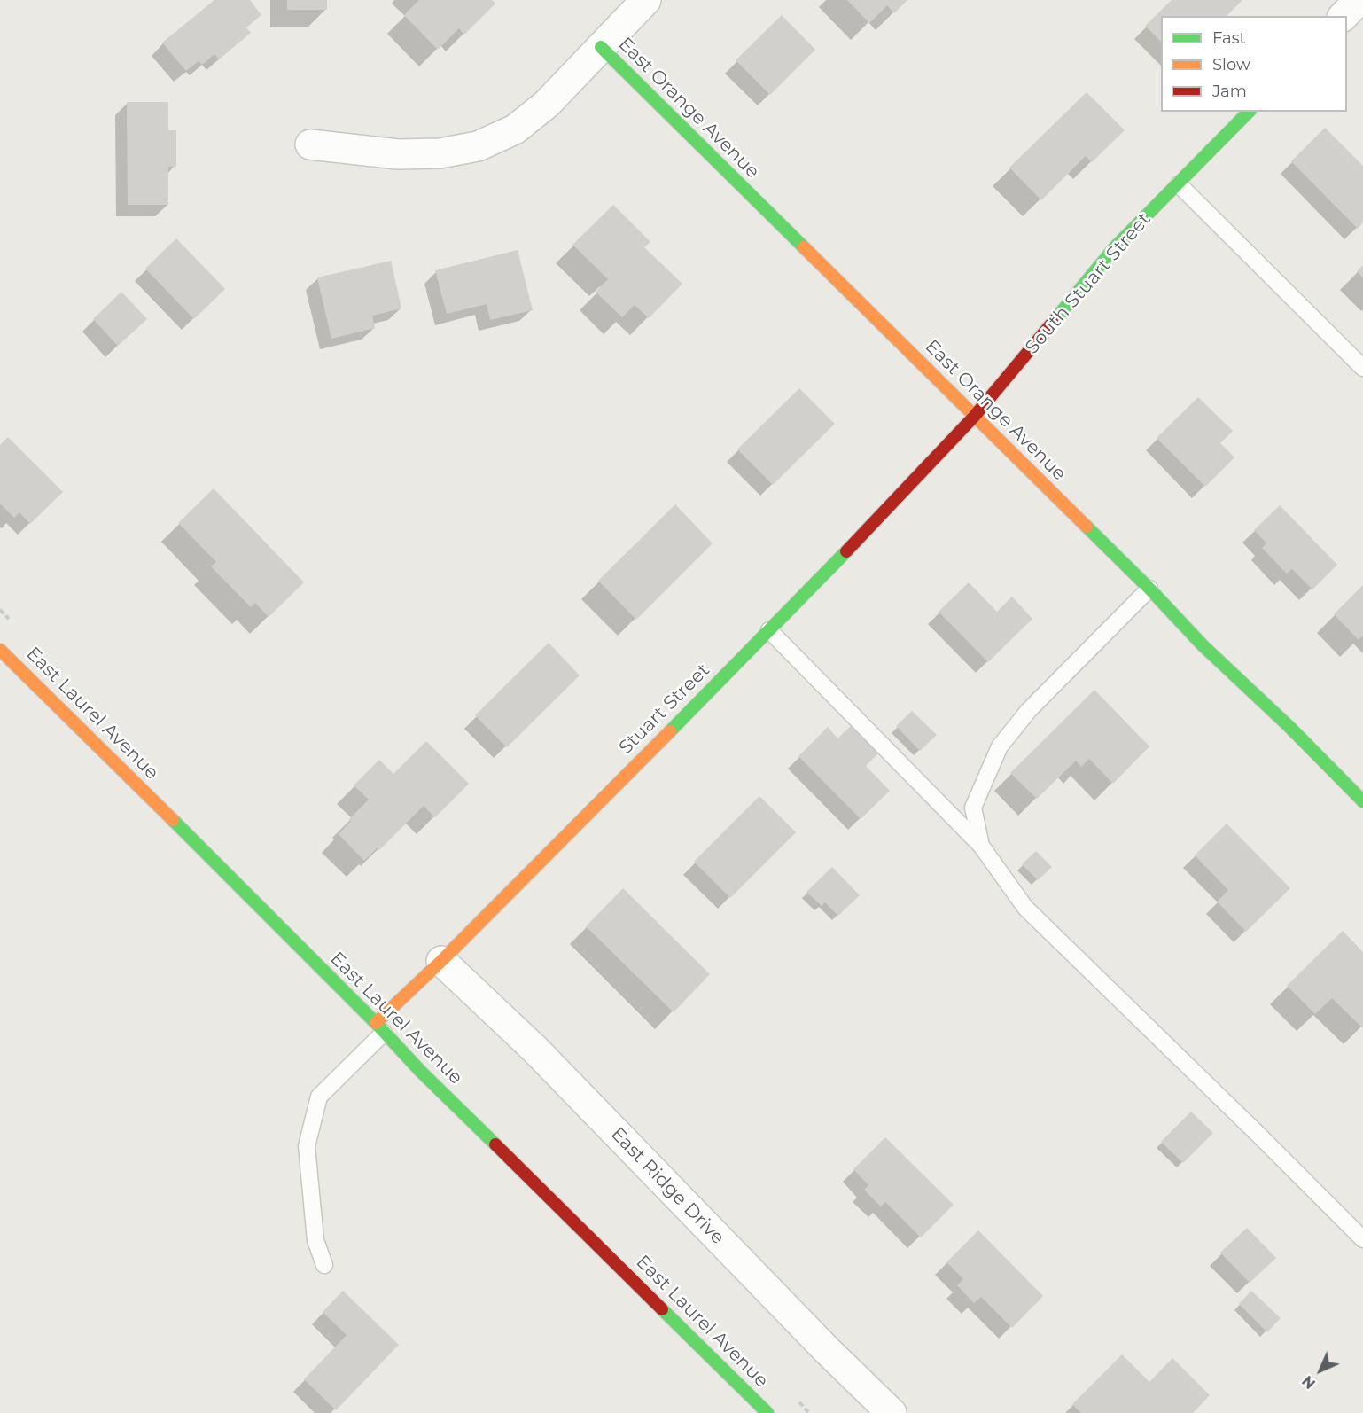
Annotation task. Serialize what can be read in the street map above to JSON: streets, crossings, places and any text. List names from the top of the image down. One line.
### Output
{"streets":{"street":["East Orange Avenue","South Stuart Street","Stuart Street","East Laurel Avenue","East Ridge Drive"]},"crossings":[["East Orange Avenue","South Stuart Street"],["East Orange Avenue","Stuart Street"],["South Stuart Street","Stuart Street"],["Stuart Street","East Laurel Avenue"],["Stuart Street","East Ridge Drive"]],"legend":["Fast","Slow","Jam"],"north":"bottom left"}
